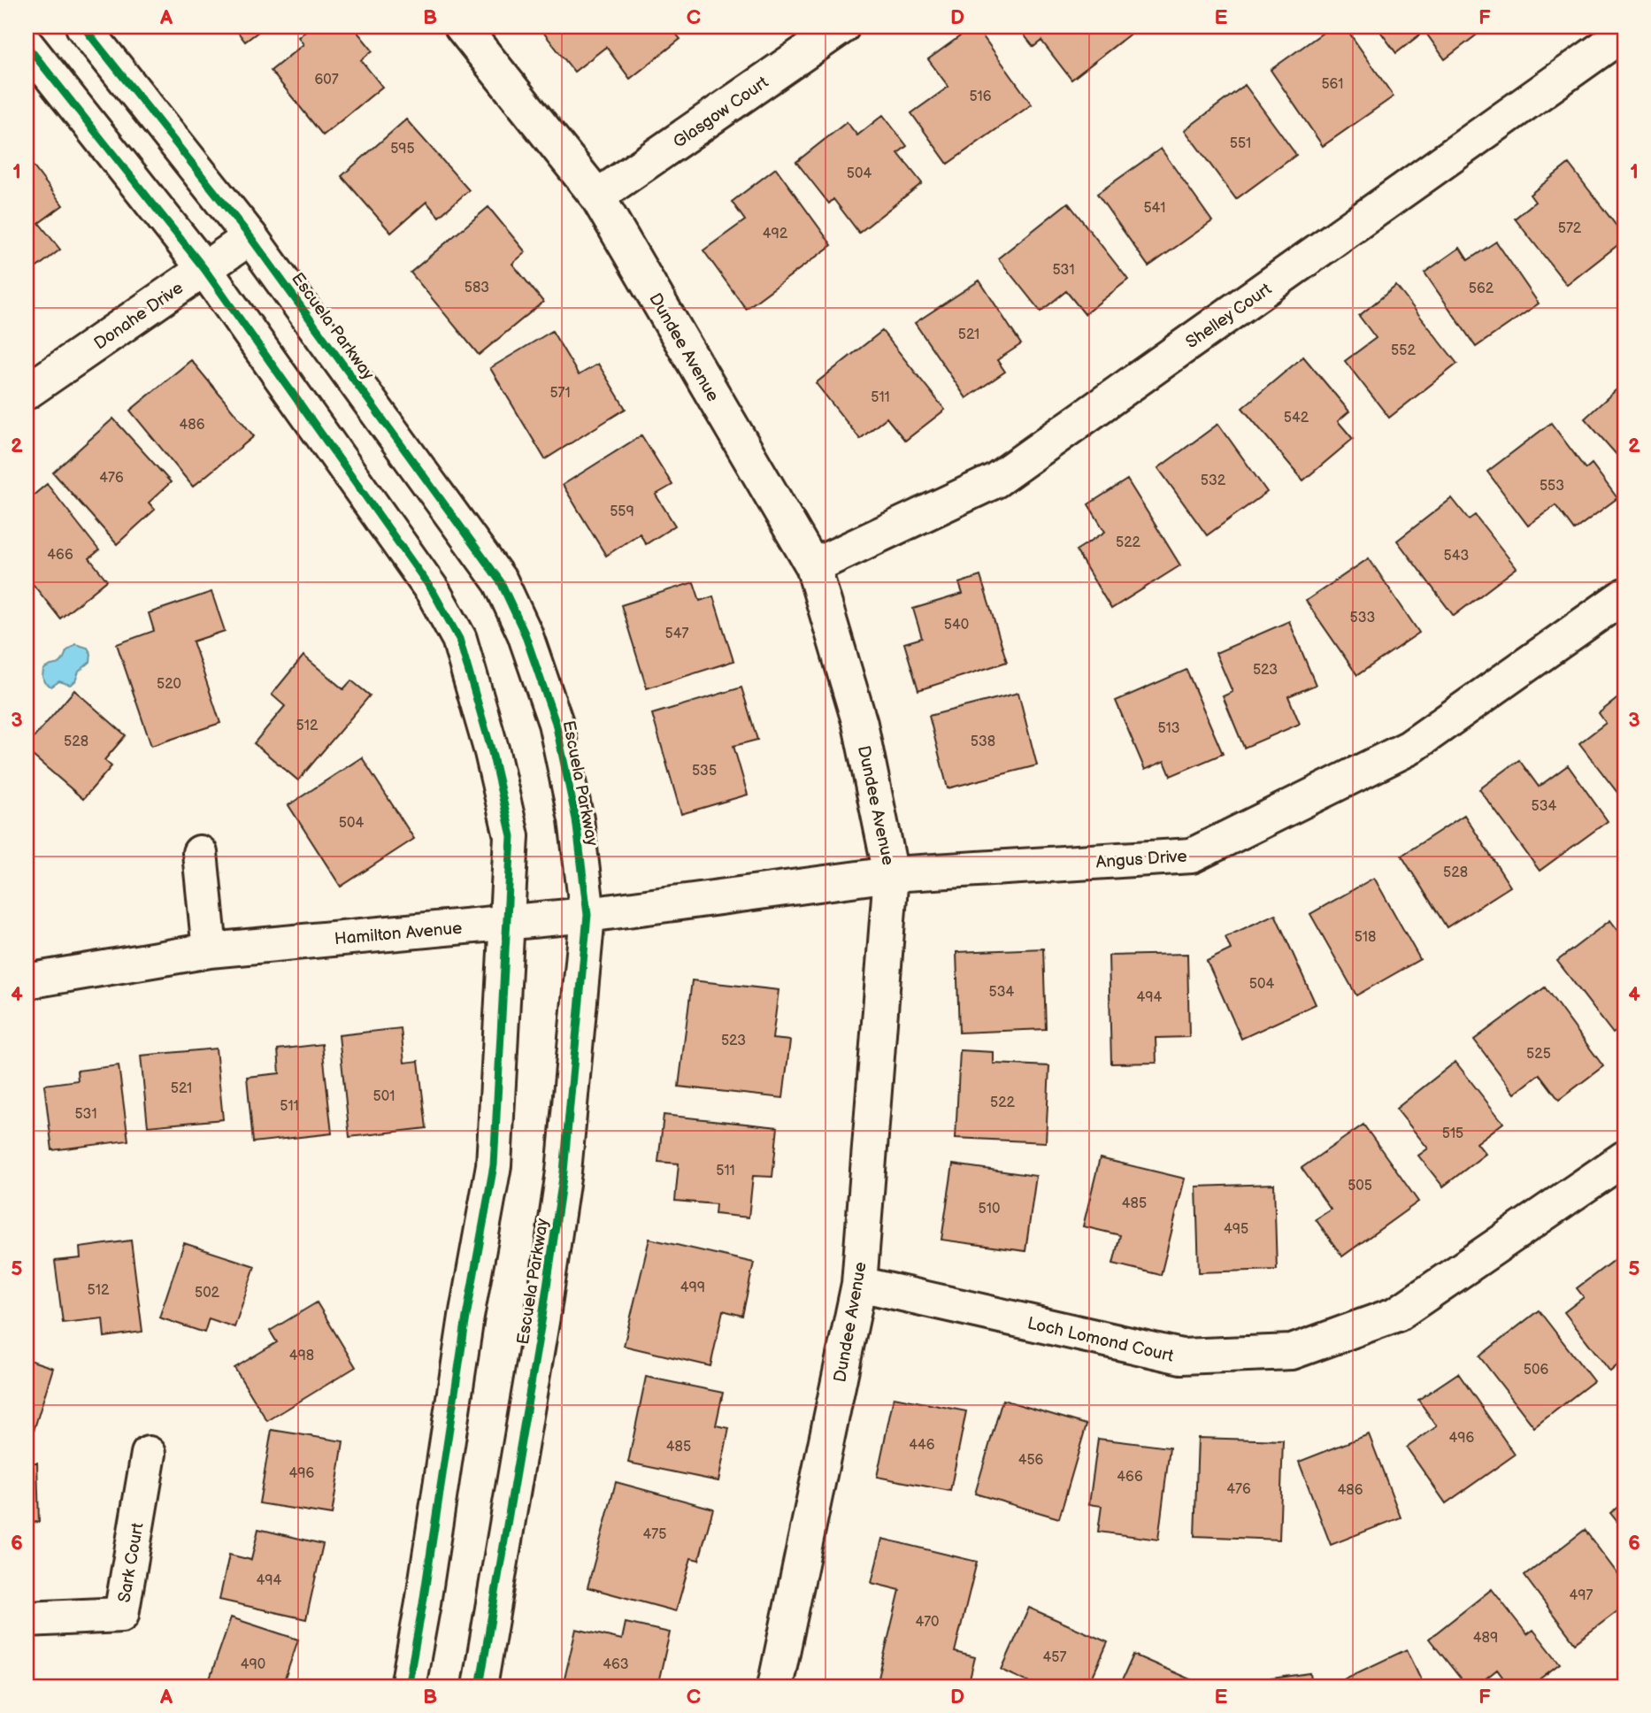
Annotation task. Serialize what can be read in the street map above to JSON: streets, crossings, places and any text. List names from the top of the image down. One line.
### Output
{"streets":{"street":["Glasgow Court","Donahe Drive","Shelley Court","Escuela Parkway","Dundee Avenue","Angus Drive","Hamilton Avenue","Loch Lomond Court","Sark Court"]},"crossings":[["Glasgow Court","Dundee Avenue"],["Donahe Drive","Escuela Parkway"],["Shelley Court","Dundee Avenue"],["Escuela Parkway","Angus Drive"],["Escuela Parkway","Hamilton Avenue"],["Dundee Avenue","Angus Drive"],["Dundee Avenue","Loch Lomond Court"],["Angus Drive","Hamilton Avenue"]],"house_numbers":["607","561","516","551","595","504","541","572","492","531","583","562","521","552","571","511","542","486","476","532","553","559","522","466","543","533","540","547","523","520","512","513","528","538","535","534","504","528","518","504","534","494","523","525","521","501","522","511","531","515","511","505","485","510","495","499","512","502","498","506","496","446","485","456","496","466","476","486","475","494","497","470","489","457","490","463"],"grid":{"columns":["A","B","C","D","E","F"],"rows":["1","2","3","4","5","6"]}}
